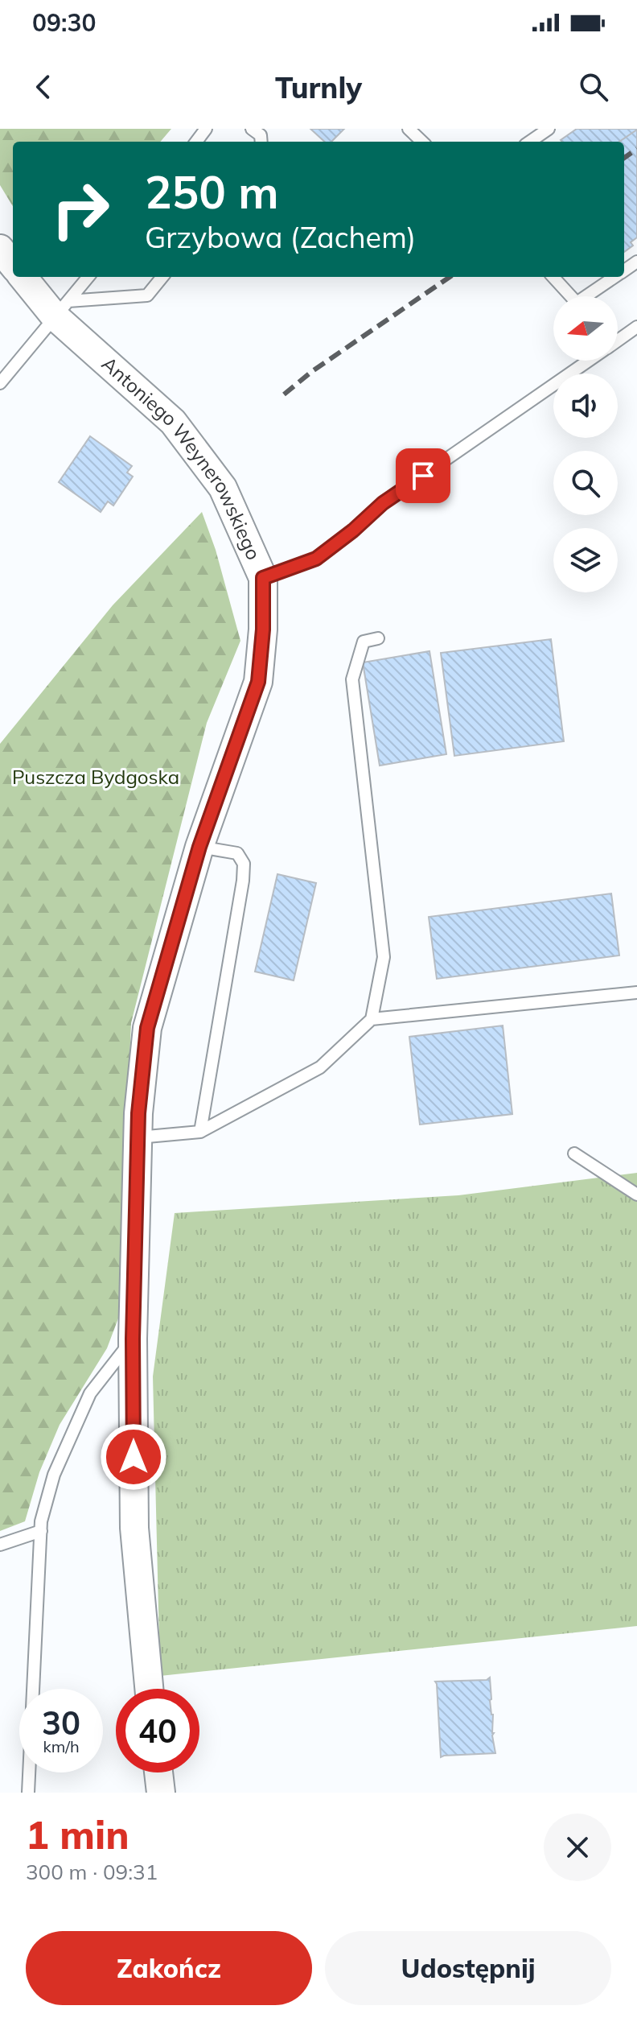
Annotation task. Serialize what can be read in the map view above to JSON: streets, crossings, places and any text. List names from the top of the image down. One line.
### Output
{"streets":{"street":["Antoniego Weynerowskiego"]},"parks":["Puszcza Bydgoska"],"north":"left","page":{"status":"09:30","header":"Turnly","turn":["250 m","Grzybowa (Zachem)"],"speed":"30 km/h","limit":"40","heading":["1 min","300 m · 09:31"],"buttons":["Zakończ","Udostępnij"]}}
